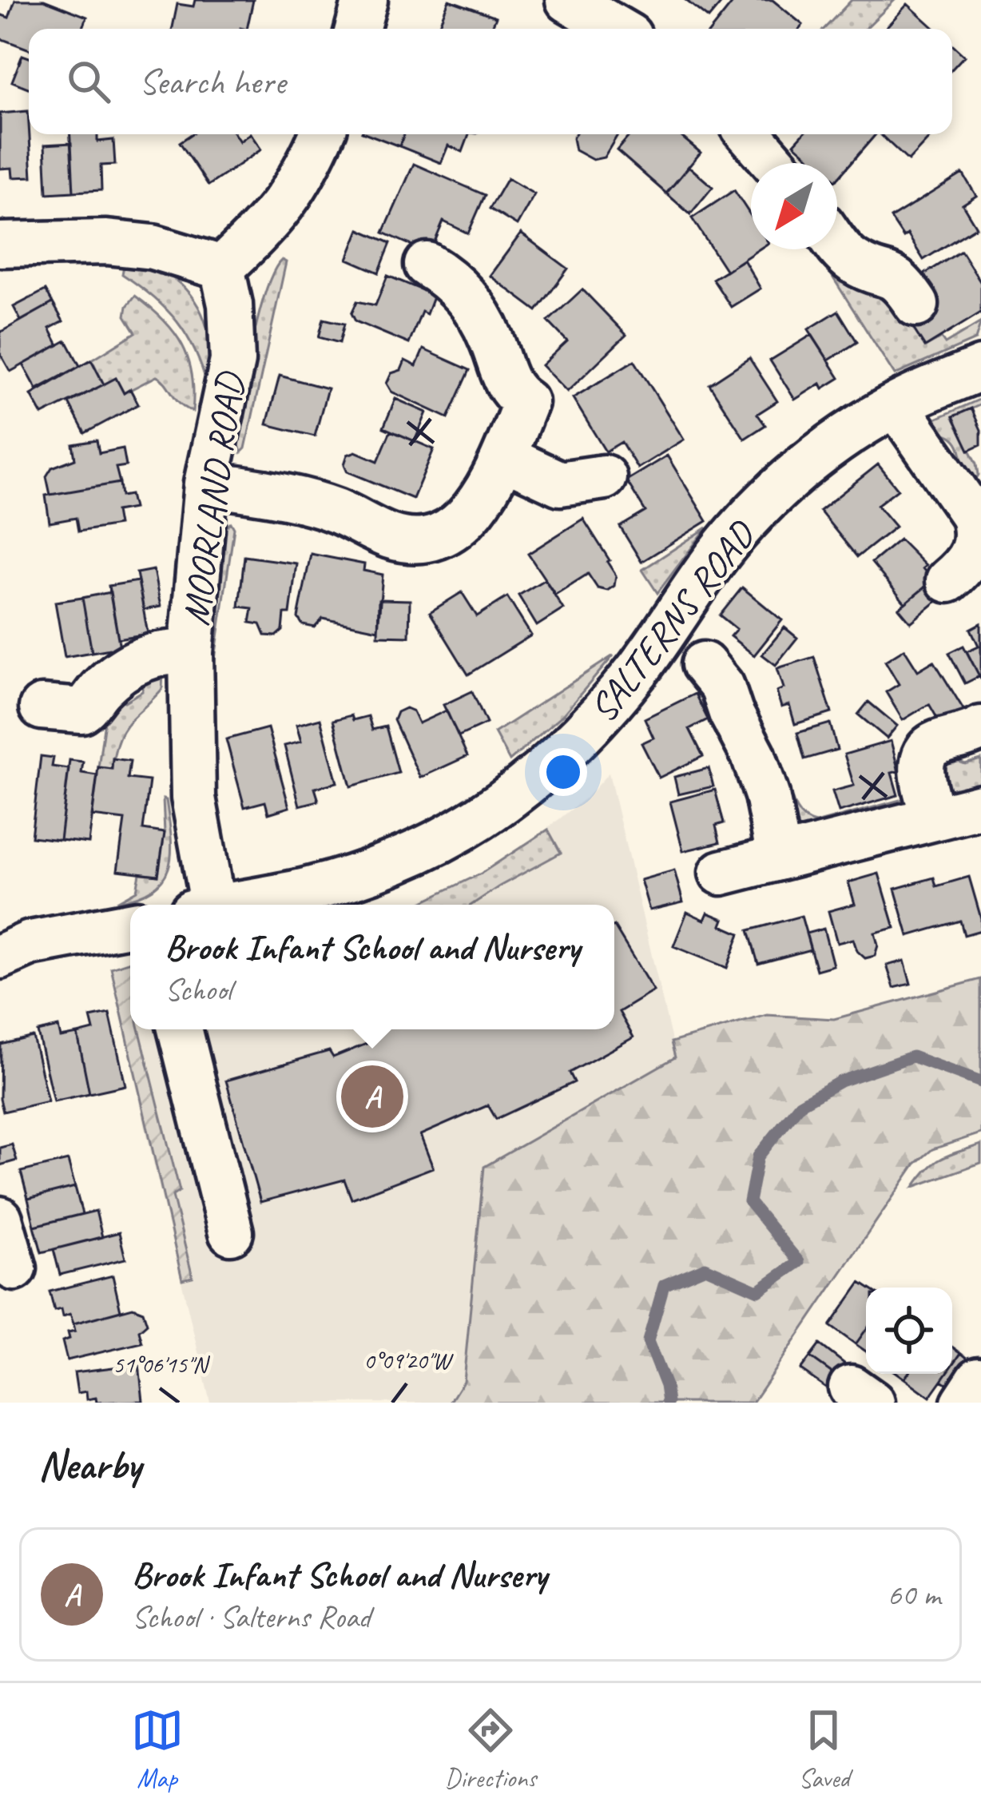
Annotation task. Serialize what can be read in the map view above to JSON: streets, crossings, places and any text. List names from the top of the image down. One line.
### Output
{"streets":{"street":["MOORLAND ROAD","SALTERNS ROAD"]},"north":"bottom left","page":{"search":"Search here","popup":["Brook Infant School and Nursery","School"],"pins":"A","heading":"Nearby","list":[{"mark":"A","name":"Brook Infant School and Nursery","note":"School · Salterns Road","value":"60 m"}],"nav":["Map","Directions","Saved"]},"coordinates":["0°09'20\"W","51°06'15\"N"]}
